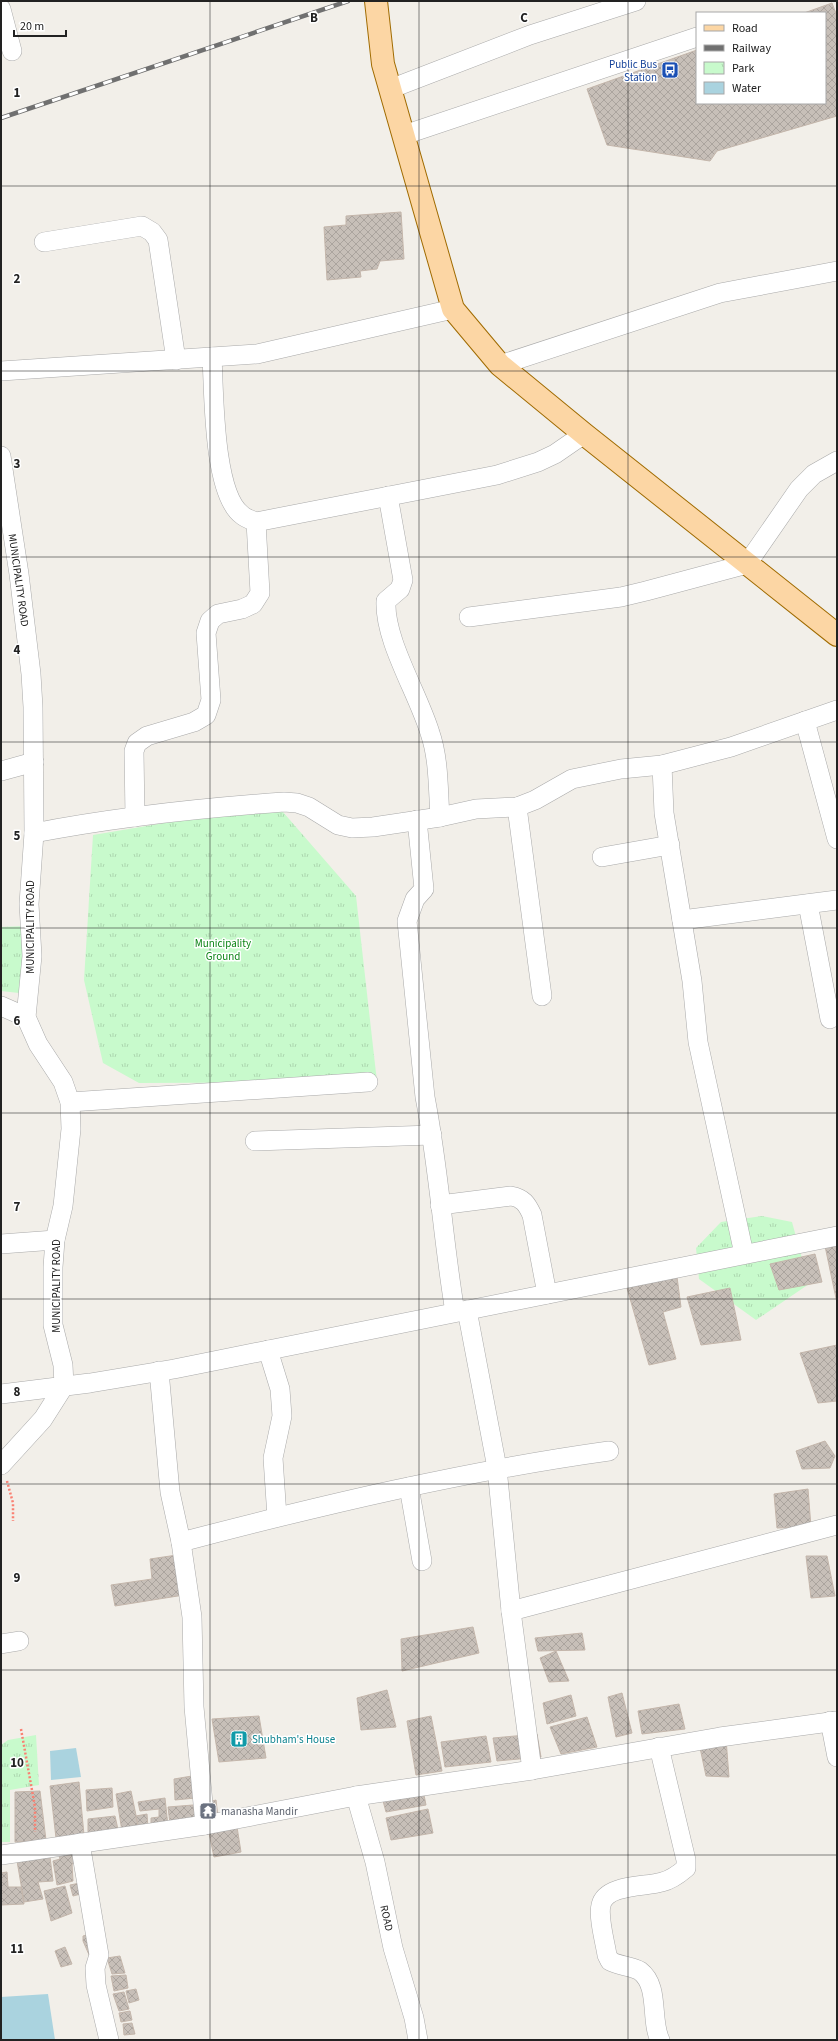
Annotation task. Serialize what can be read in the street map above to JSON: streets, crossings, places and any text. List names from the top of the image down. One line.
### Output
{"streets":{"street":["MUNICIPALITY ROAD","ROAD"]},"parks":["Municipality Ground"],"places":{"bus stop":["Public Bus Station"],"building":["Shubham's House"],"temple":["manasha Mandir"]},"legend":["Road","Railway","Park","Water"],"scale_bar":"20 m","grid":{"columns":["B","C"],"rows":["1","2","3","4","5","6","7","8","9","10","11"]}}
